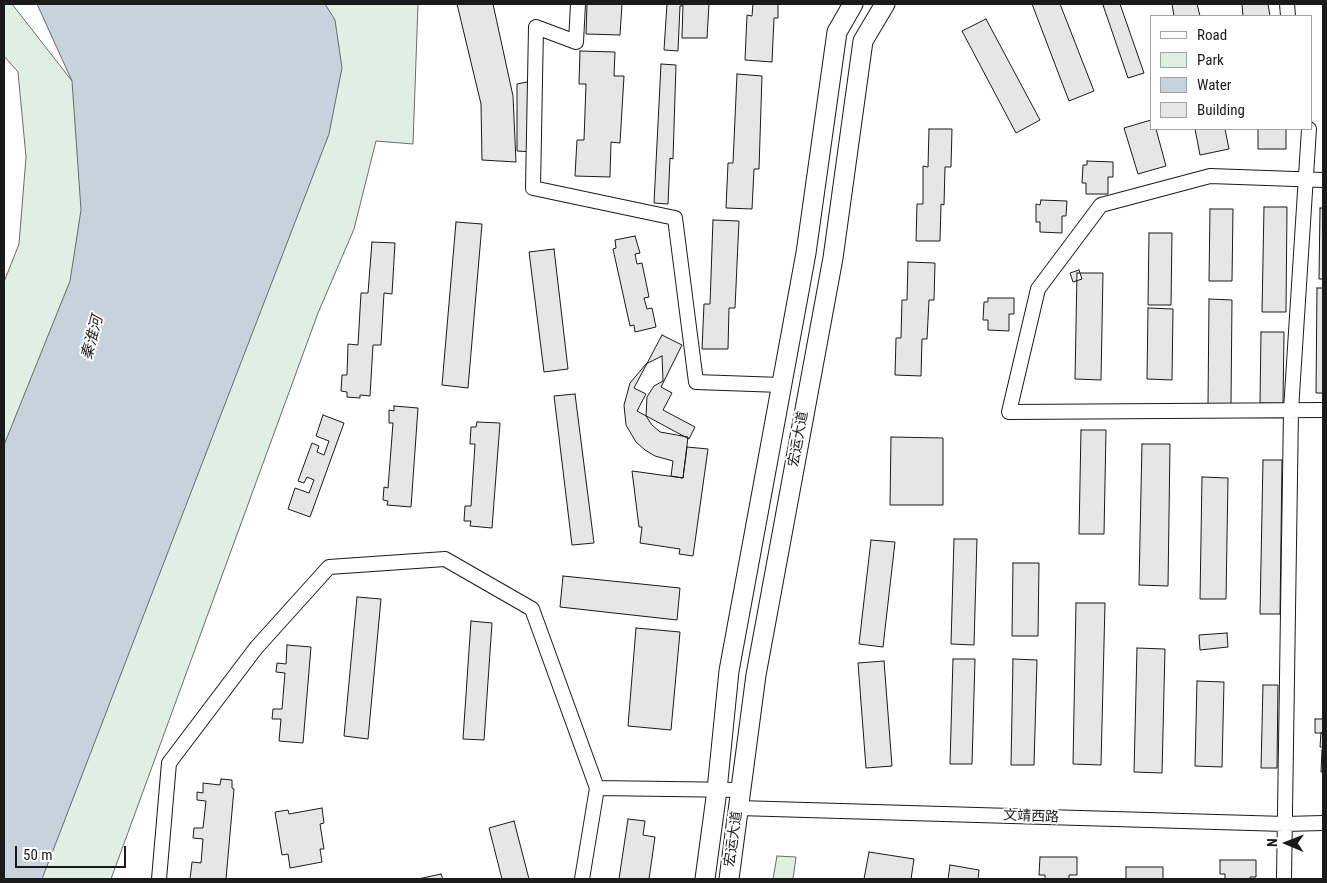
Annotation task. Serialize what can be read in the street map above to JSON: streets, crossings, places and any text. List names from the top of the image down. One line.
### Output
{"streets":{"main road":["宏运大道"],"street":["文靖西路"]},"crossings":[["宏运大道","文靖西路"]],"water":["秦淮河"],"legend":["Road","Park","Water","Building"],"scale_bar":"50 m","north":"left"}
